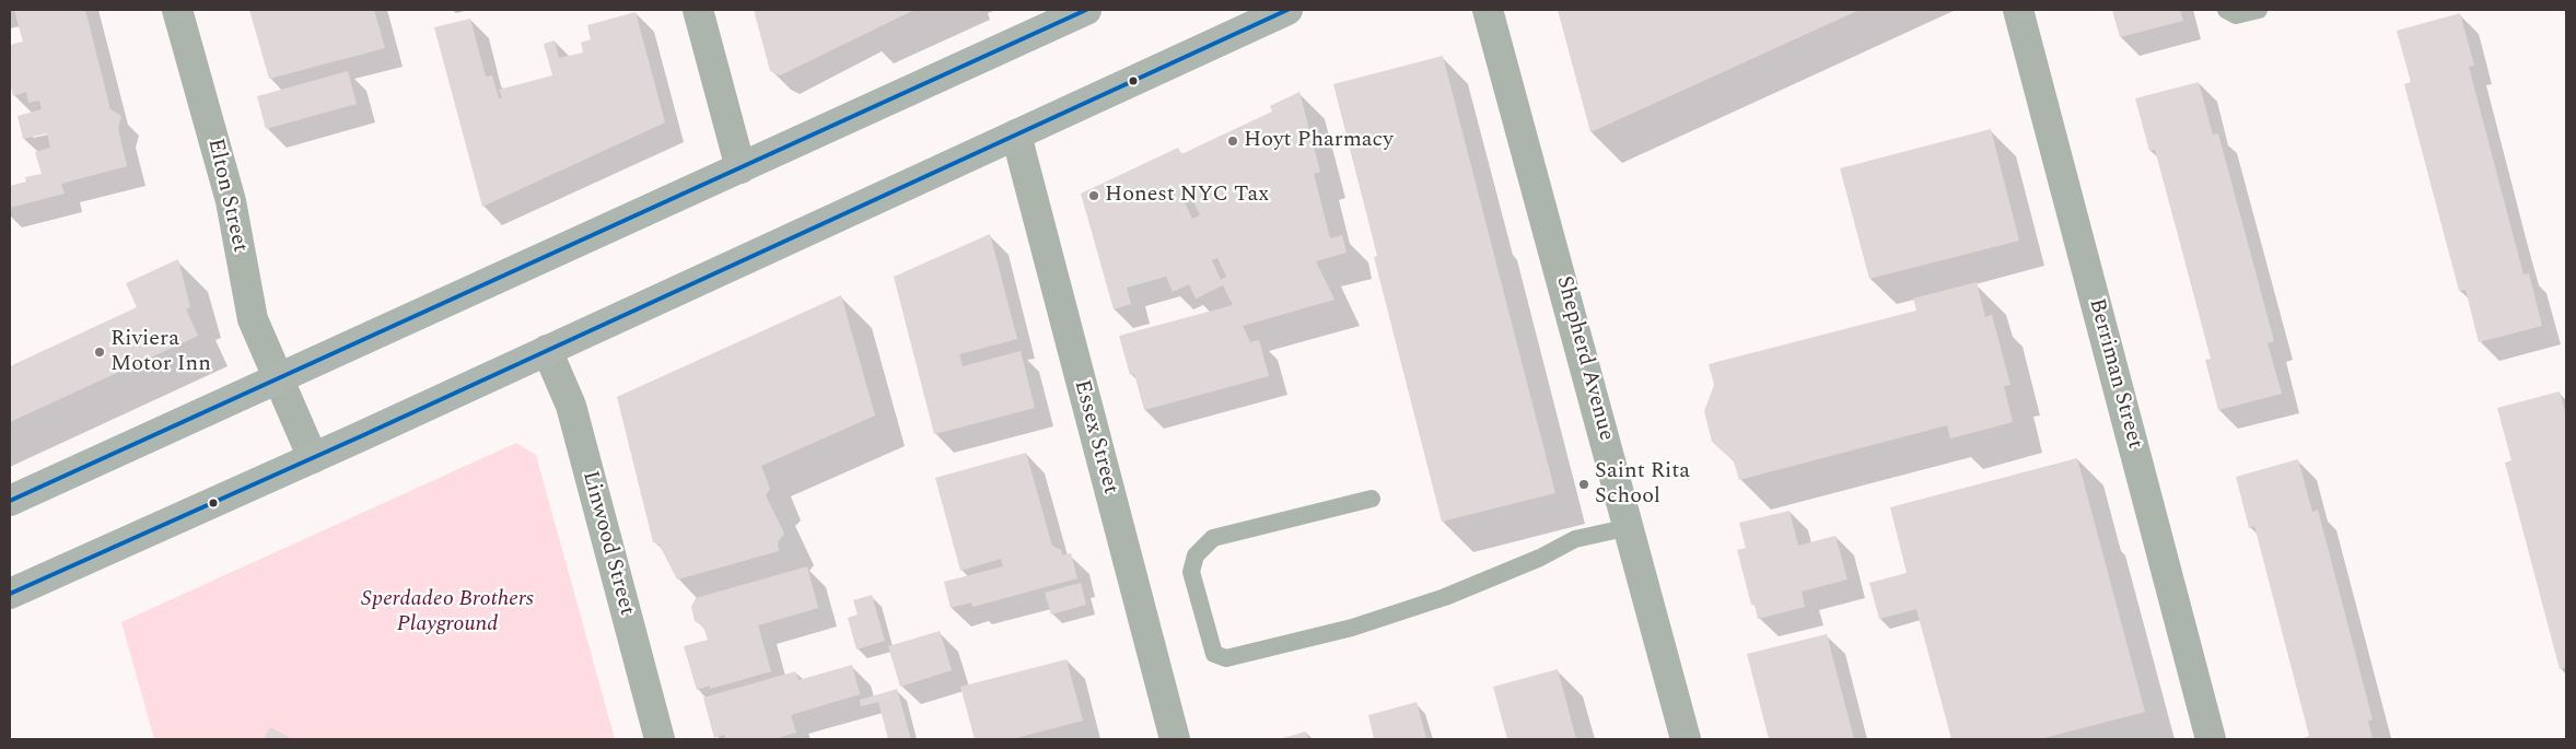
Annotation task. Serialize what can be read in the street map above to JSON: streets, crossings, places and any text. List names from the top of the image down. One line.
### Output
{"streets":{"street":["Elton Street","Shepherd Avenue","Berriman Street","Essex Street","Linwood Street"]},"parks":["Sperdadeo Brothers Playground"],"places":["Hoyt Pharmacy","Honest NYC Tax","Riviera Motor Inn","Saint Rita School"]}
